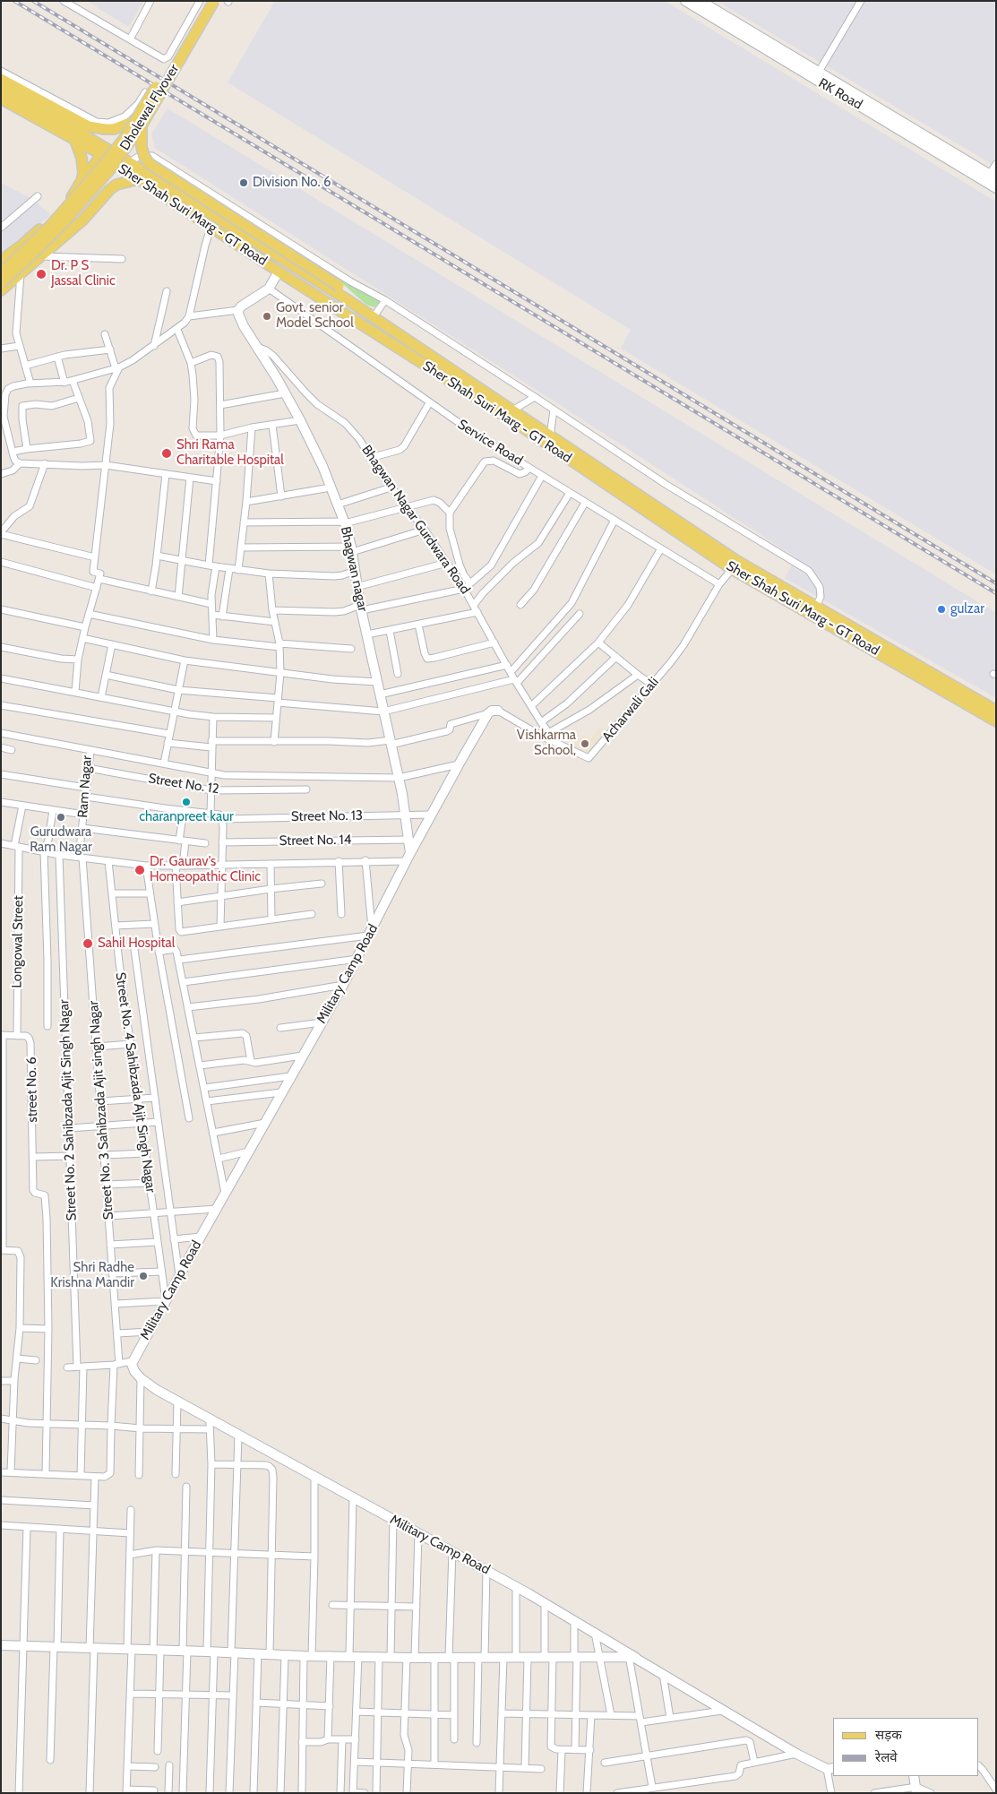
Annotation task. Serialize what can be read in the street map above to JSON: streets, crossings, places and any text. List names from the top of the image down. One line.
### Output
{"streets":{"main road":["Dholewal Flyover","Sher Shah Suri Marg - GT Road"],"street":["RK Road","Service Road","Bhagwan Nagar Gurdwara Road","Bhagwan nagar","Acharwali Gali","Street No. 12","Ram Nagar","Street No. 13","Street No. 14","Longowal Street","Military Camp Road","Street No. 4 Sahibzada Ajit Singh Nagar","street No. 6","Street No. 2 Sahibzada Ajit Singh Nagar","Street No. 3 Sahibzada Ajit singh Nagar"]},"crossings":[["Sher Shah Suri Marg - GT Road","Acharwali Gali"],["Service Road","Acharwali Gali"],["Bhagwan Nagar Gurdwara Road","Bhagwan nagar"],["Bhagwan Nagar Gurdwara Road","Acharwali Gali"],["Bhagwan nagar","Street No. 13"],["Bhagwan nagar","Street No. 14"],["Bhagwan nagar","Military Camp Road"],["Acharwali Gali","Military Camp Road"],["Street No. 12","Ram Nagar"],["Ram Nagar","Street No. 3 Sahibzada Ajit singh Nagar"],["Street No. 13","Military Camp Road"],["Longowal Street","street No. 6"],["Military Camp Road","Street No. 4 Sahibzada Ajit Singh Nagar"]],"places":["Division No. 6","Dr. P S Jassal Clinic","Govt. senior Model School","Shri Rama Charitable Hospital","gulzar","Vishkarma School,","charanpreet kaur","Gurudwara Ram Nagar","Dr. Gaurav's Homeopathic Clinic","Sahil Hospital","Shri Radhe Krishna Mandir"],"legend":["सड़क","रेलवे"]}
